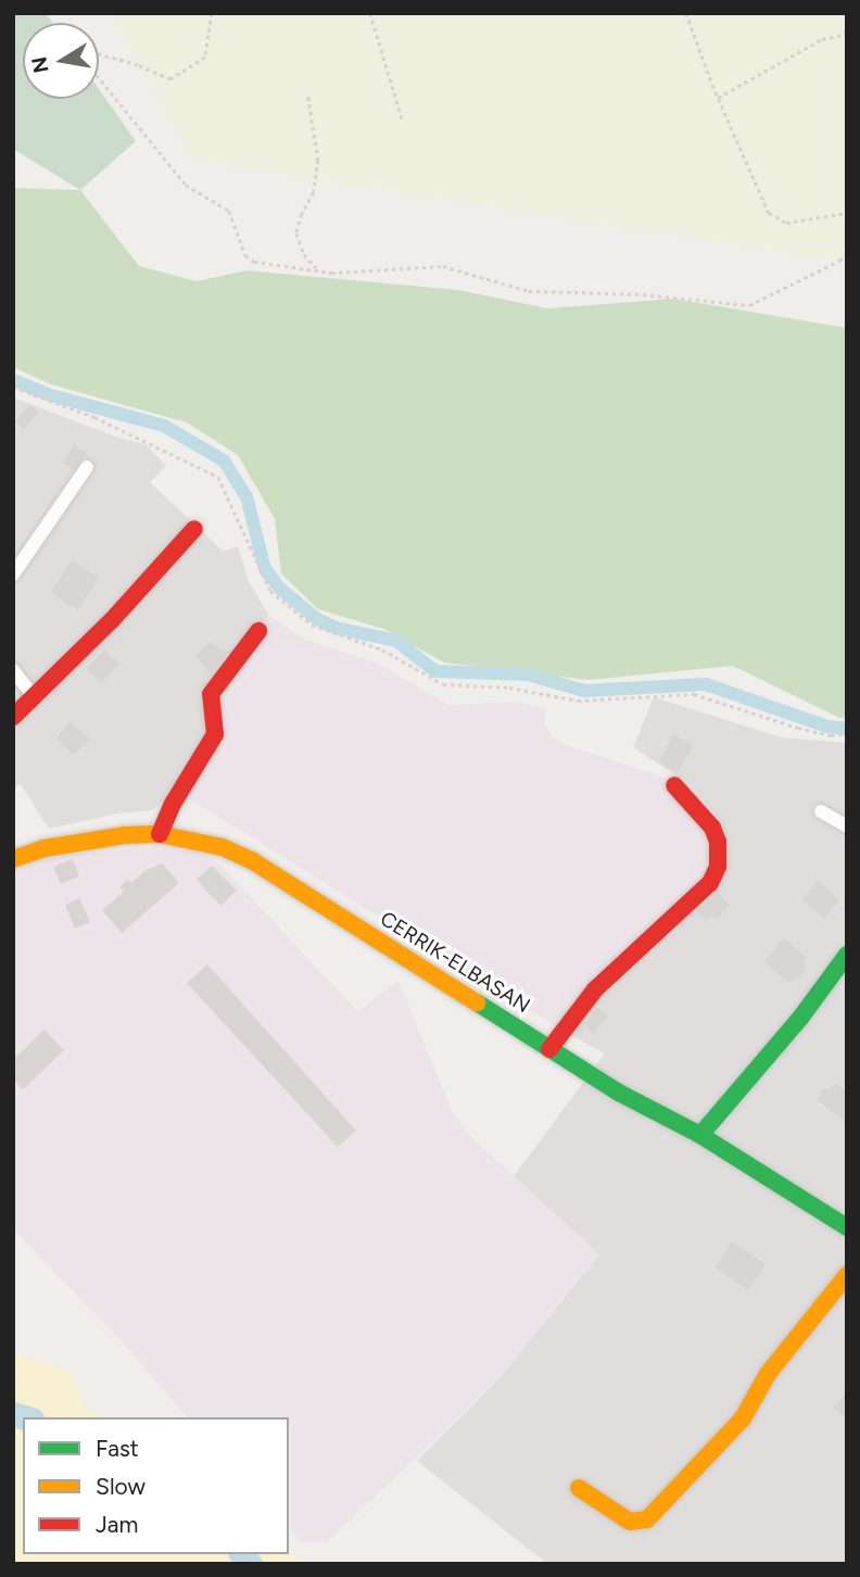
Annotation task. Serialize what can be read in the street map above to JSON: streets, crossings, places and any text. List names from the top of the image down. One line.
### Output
{"streets":{"street":["CERRIK-ELBASAN"]},"legend":["Fast","Slow","Jam"],"north":"left"}
